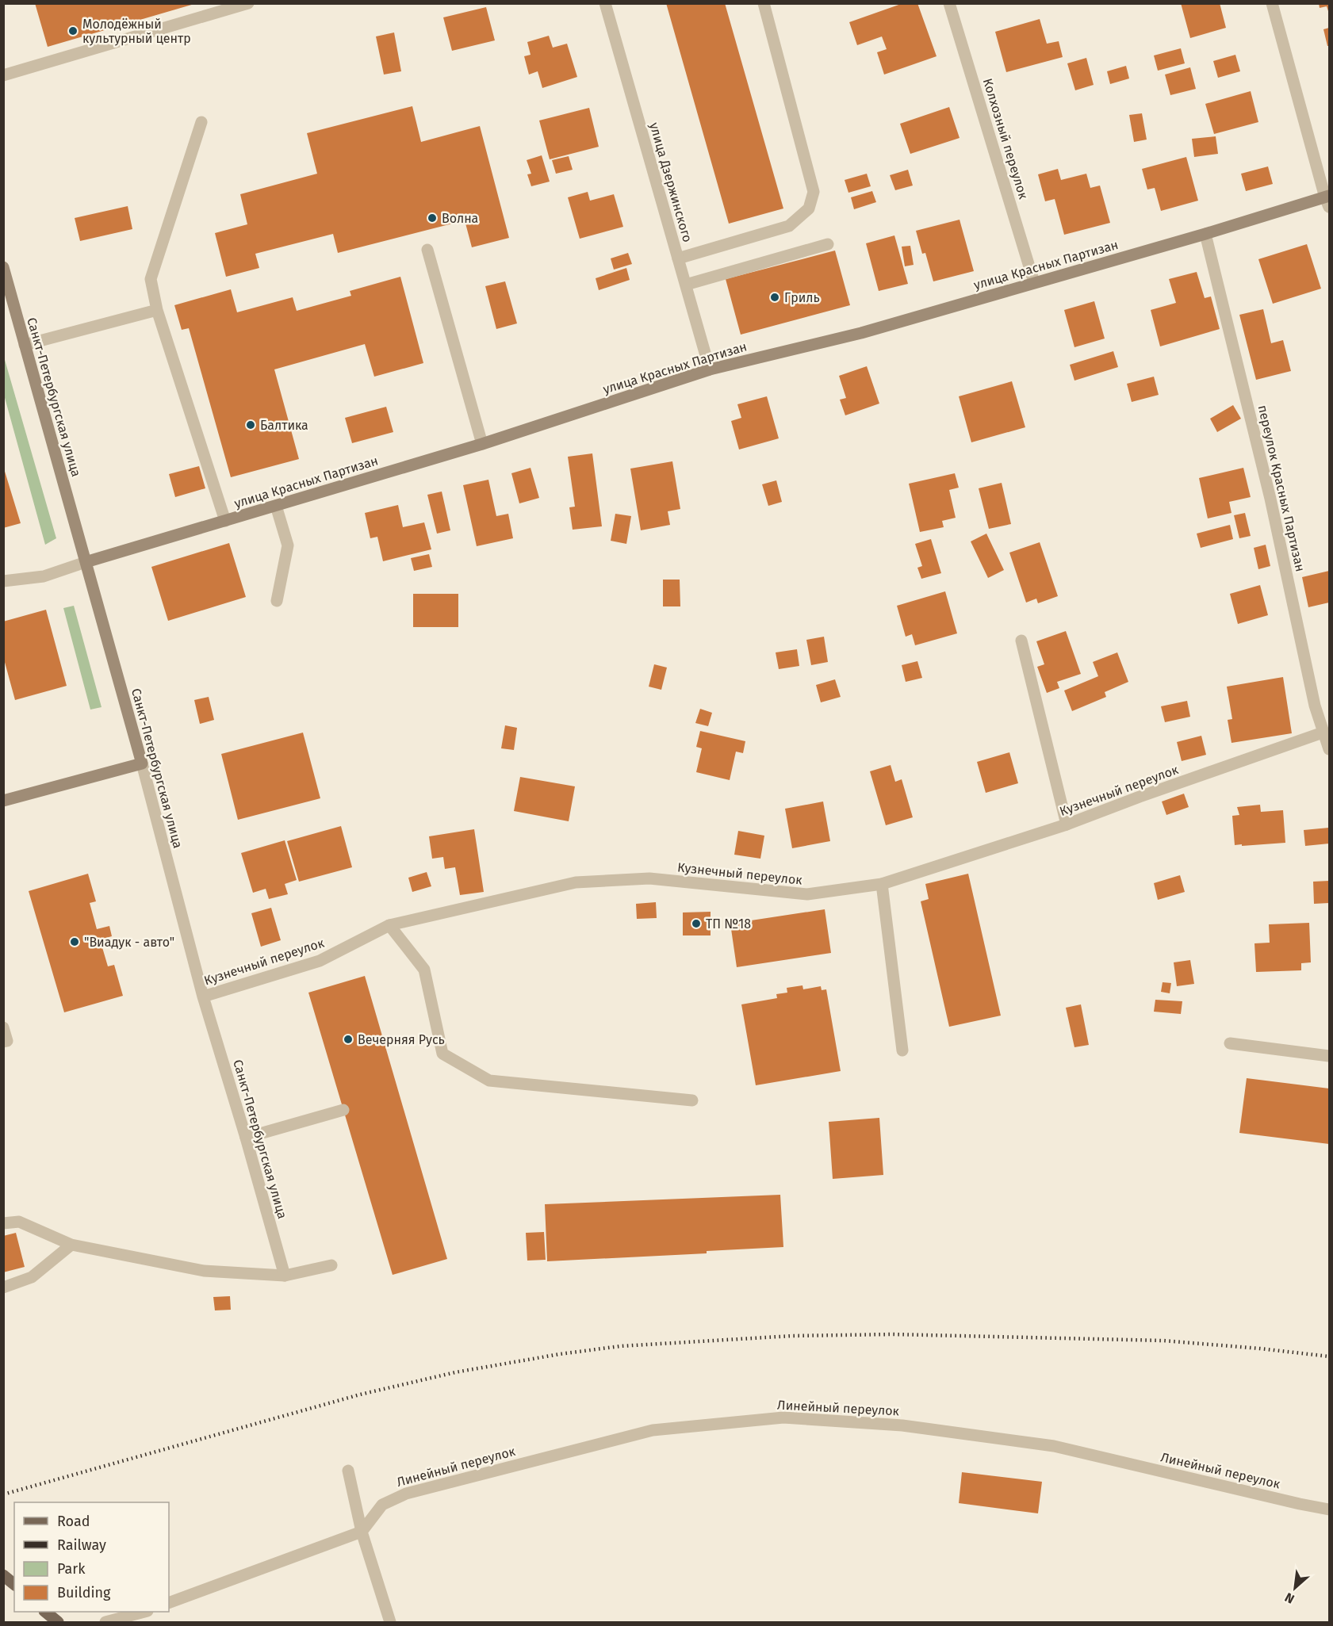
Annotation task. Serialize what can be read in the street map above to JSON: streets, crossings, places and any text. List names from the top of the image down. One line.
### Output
{"streets":{"street":["Колхозный переулок","улица Дзержинского","улица Красных Партизан","Санкт-Петербургская улица","переулок Красных Партизан","Кузнечный переулок","Линейный переулок"]},"crossings":[["Колхозный переулок","улица Красных Партизан"],["улица Дзержинского","улица Красных Партизан"],["улица Красных Партизан","Санкт-Петербургская улица"],["улица Красных Партизан","переулок Красных Партизан"],["Санкт-Петербургская улица","Кузнечный переулок"],["переулок Красных Партизан","Кузнечный переулок"]],"places":["Молодёжный культурный центр","Волна","Гриль","Балтика","ТП №18","\"Виадук - авто\"","Вечерняя Русь"],"legend":["Road","Railway","Park","Building"],"north":"bottom left"}
